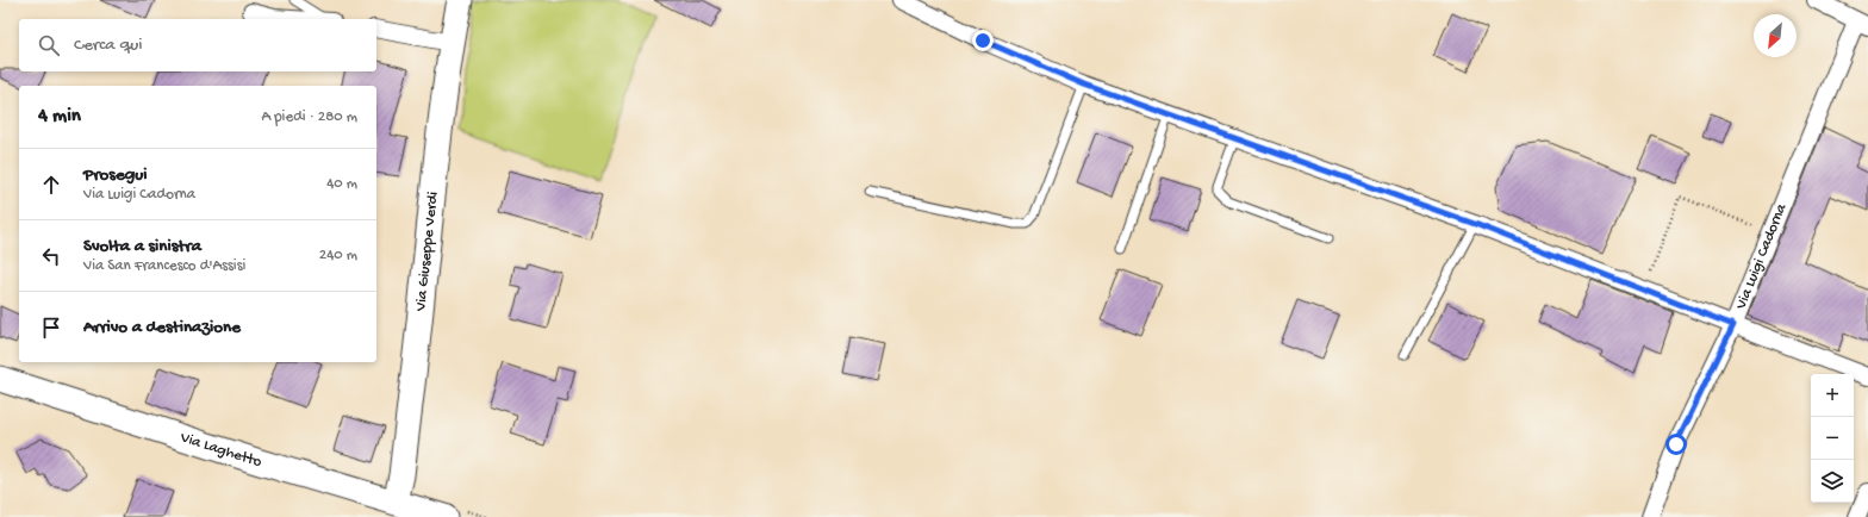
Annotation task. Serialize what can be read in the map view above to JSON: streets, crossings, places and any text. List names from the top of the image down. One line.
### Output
{"streets":{"street":["Via Giuseppe Verdi","Via Luigi Cadorna","Via Laghetto"]},"crossings":[["Via Giuseppe Verdi","Via Laghetto"]],"north":"bottom left","page":{"search":"Cerca qui","heading":["4 min","A piedi · 280 m"],"list":[["Prosegui","Via Luigi Cadorna","40 m"],["Svolta a sinistra","Via San Francesco d'Assisi","240 m"],"Arrivo a destinazione"],"map_buttons":["+","−"]}}
